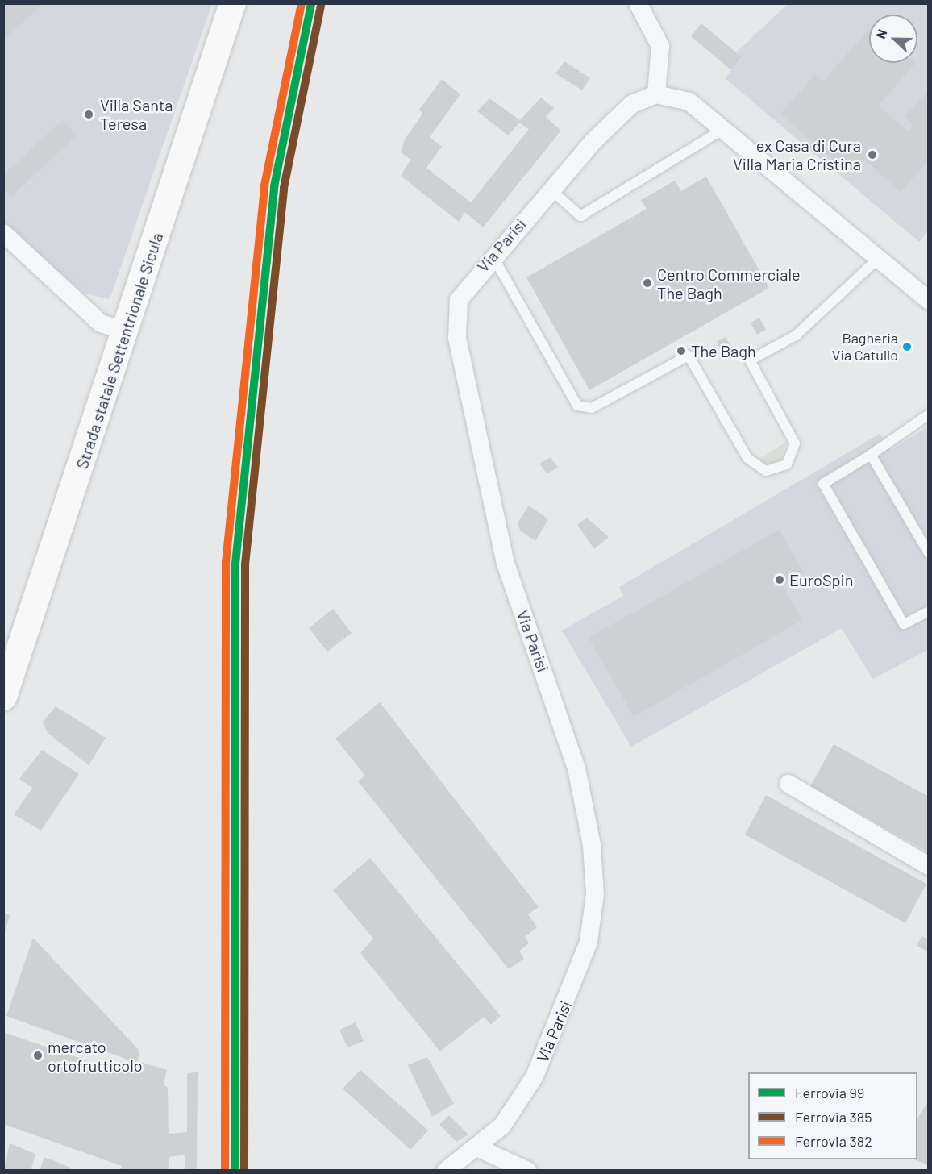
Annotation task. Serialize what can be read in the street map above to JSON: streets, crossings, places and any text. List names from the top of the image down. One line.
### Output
{"streets":{"main road":["Strada statale Settentrionale Sicula"],"street":["Via Parisi"]},"places":["Villa Santa Teresa","ex Casa di Cura Villa Maria Cristina","Centro Commerciale The Bagh","Bagheria Via Catullo","The Bagh","EuroSpin","mercato ortofrutticolo"],"lines":["rail line 99","rail line 382","rail line 385"],"legend":["Ferrovia 99","Ferrovia 385","Ferrovia 382"],"north":"left"}
